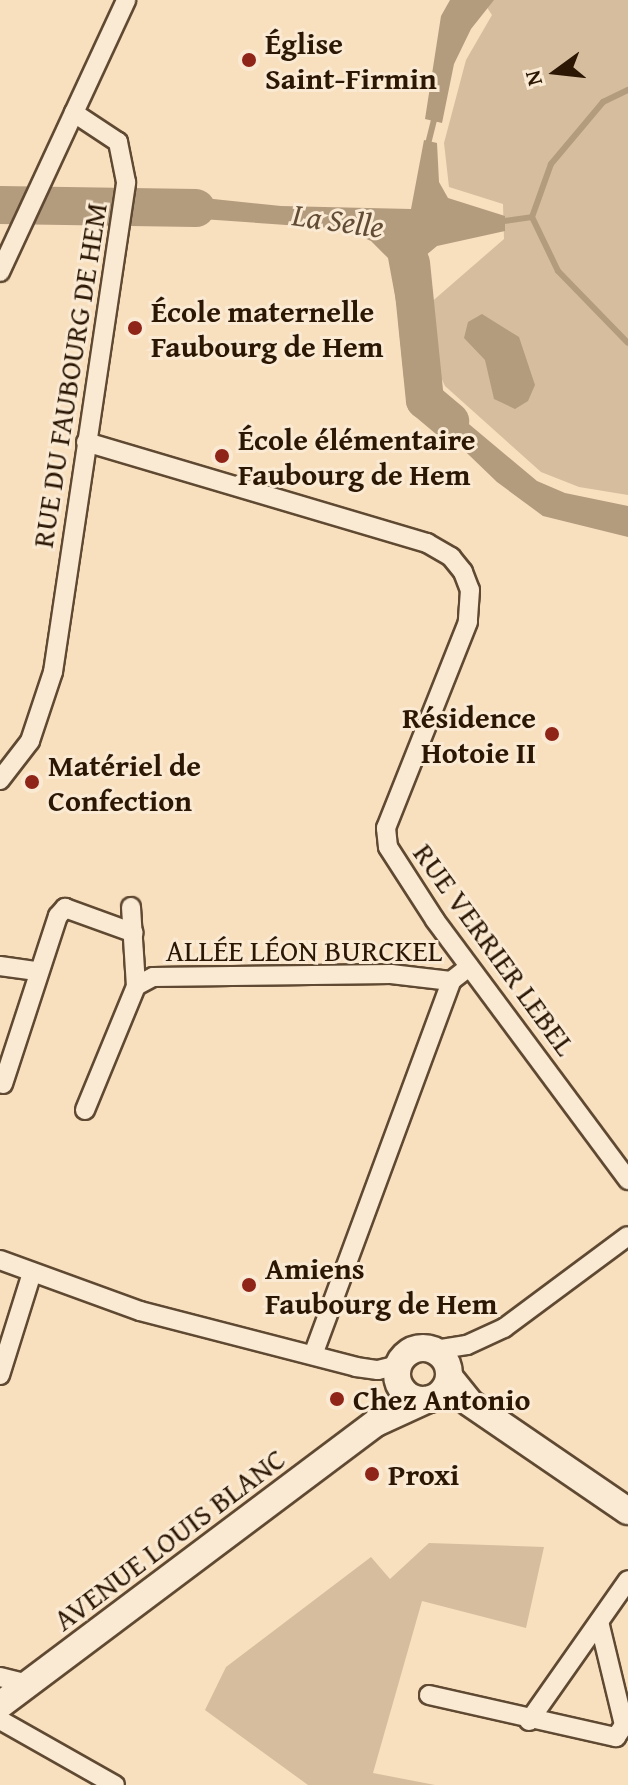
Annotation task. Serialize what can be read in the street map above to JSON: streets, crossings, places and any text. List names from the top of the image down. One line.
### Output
{"streets":{"street":["RUE DU FAUBOURG DE HEM","RUE VERRIER LEBEL","ALLÉE LÉON BURCKEL","AVENUE LOUIS BLANC"]},"crossings":[["RUE DU FAUBOURG DE HEM","RUE VERRIER LEBEL"],["RUE VERRIER LEBEL","ALLÉE LÉON BURCKEL"]],"water":["La Selle"],"places":["Église Saint-Firmin","École maternelle Faubourg de Hem","École élémentaire Faubourg de Hem","Résidence Hotoie II","Matériel de Confection","Amiens Faubourg de Hem","Chez Antonio","Proxi"],"north":"left"}
